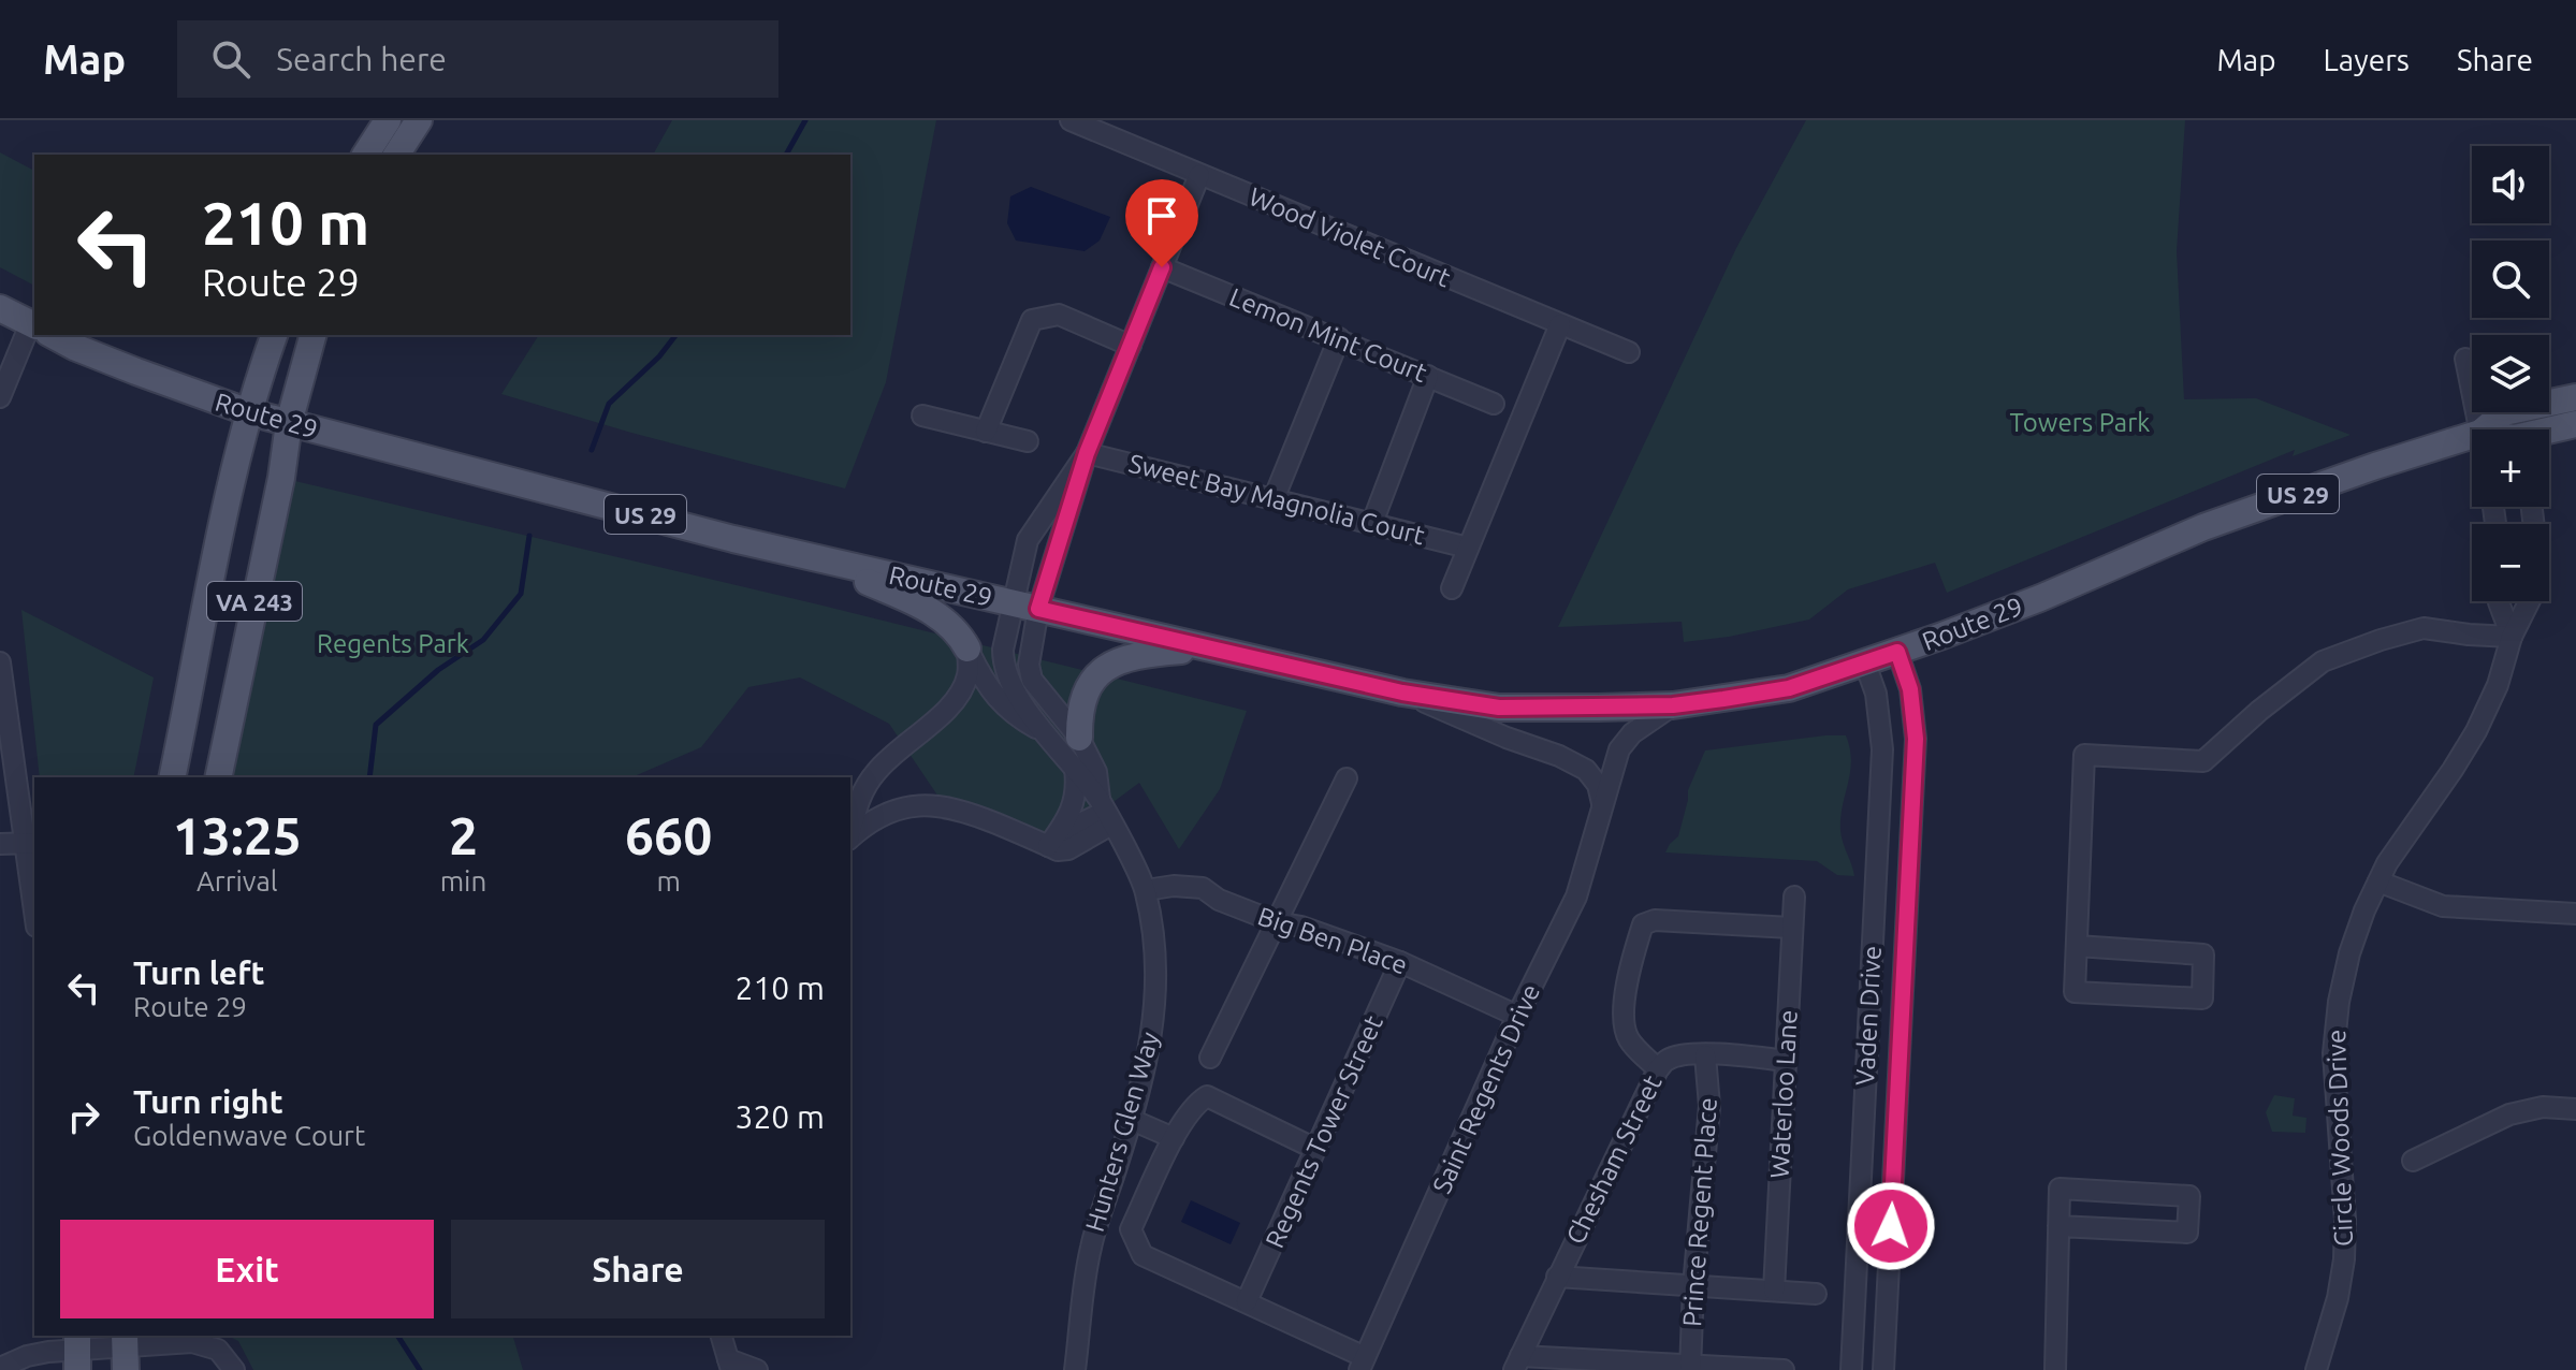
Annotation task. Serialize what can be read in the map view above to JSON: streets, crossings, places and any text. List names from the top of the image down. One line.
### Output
{"streets":{"main road":["Route 29","US 29","VA 243"],"street":["Wood Violet Court","Lemon Mint Court","Sweet Bay Magnolia Court","Big Ben Place","Vaden Drive","Saint Regents Drive","Waterloo Lane","Hunters Glen Way","Regents Tower Street","Circle Woods Drive","Chesham Street","Prince Regent Place"]},"crossings":[["Route 29","VA 243"],["Route 29","Vaden Drive"],["Route 29","Saint Regents Drive"],["Route 29","Hunters Glen Way"],["Big Ben Place","Saint Regents Drive"],["Big Ben Place","Hunters Glen Way"],["Big Ben Place","Regents Tower Street"],["Waterloo Lane","Chesham Street"],["Chesham Street","Prince Regent Place"]],"parks":["Towers Park","Regents Park"],"page":{"header":"Map","search":"Search here","nav":["Map","Layers","Share"],"map_buttons":["+","−"],"turn":["210 m","Route 29"],"eta":["13:25","Arrival","2","min","660","m"],"list":[{"name":"Turn left","note":"Route 29","value":"210 m"},{"name":"Turn right","note":"Goldenwave Court","value":"320 m"}],"buttons":["Exit","Share"]}}
